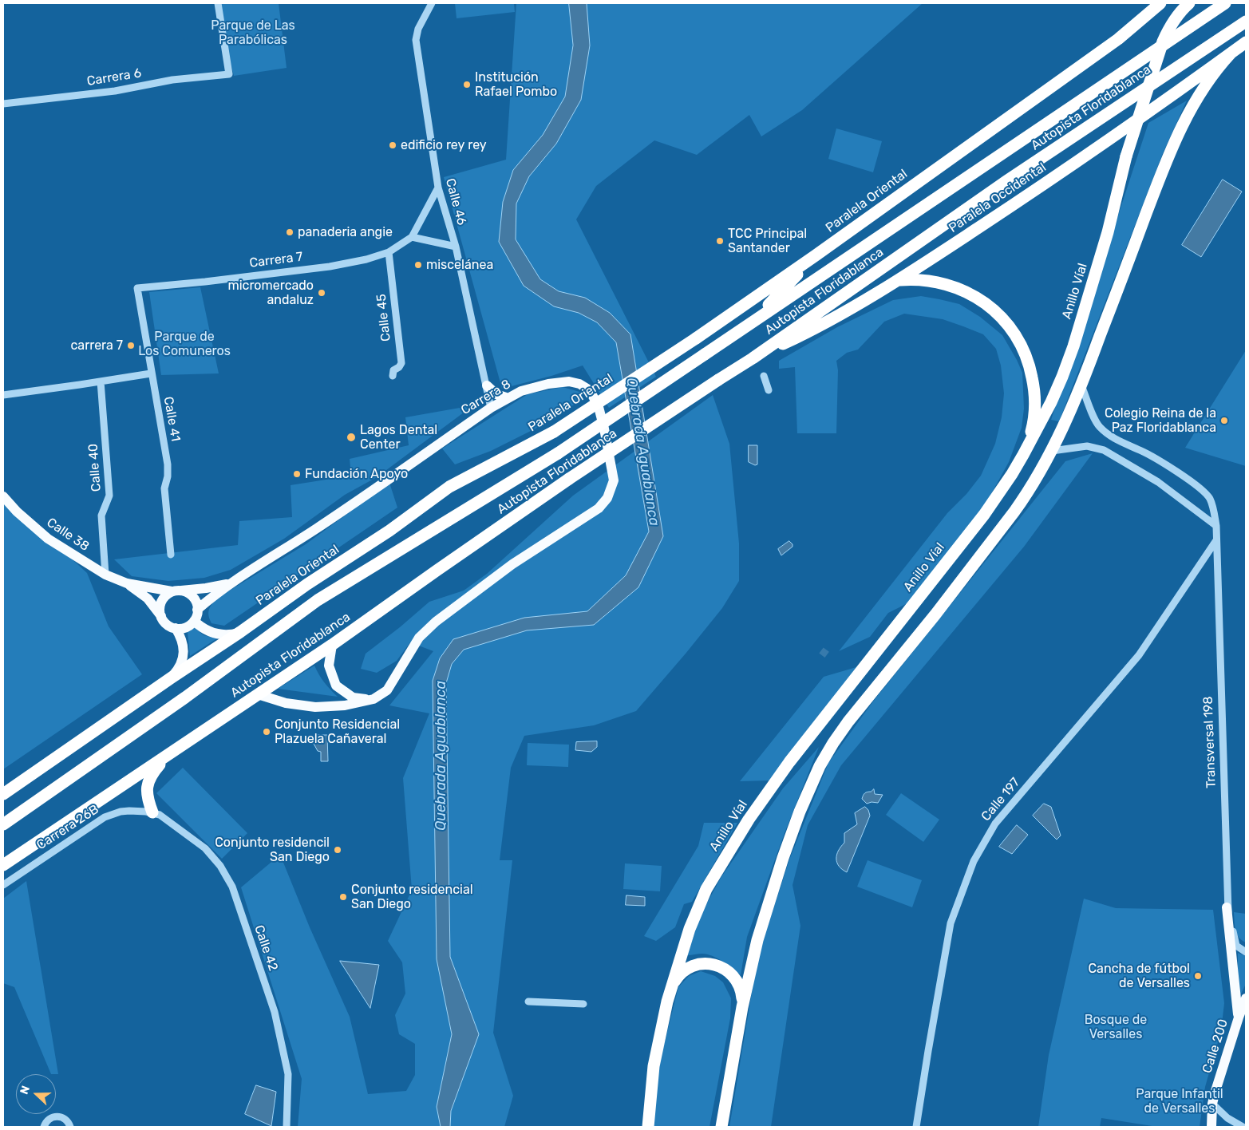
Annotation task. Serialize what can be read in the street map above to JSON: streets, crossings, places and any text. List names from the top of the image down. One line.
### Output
{"streets":{"highway":["Autopista Floridablanca","Paralela Occidental","Paralela Oriental","Anillo Víal"],"main road":["Carrera 8","Calle 38","Calle 200"],"street":["Carrera 6","Calle 46","Carrera 7","Calle 45","Calle 41","Calle 40","Transversal 198","Calle 197","Carrera 26B","Calle 42"]},"crossings":[["Autopista Floridablanca","Paralela Occidental"],["Autopista Floridablanca","Carrera 8"],["Calle 46","Carrera 7"],["Calle 46","Carrera 8"],["Carrera 7","Calle 45"],["Carrera 7","Calle 41"],["Carrera 8","Calle 38"],["Calle 40","Calle 38"],["Transversal 198","Calle 197"],["Carrera 26B","Calle 42"]],"water":["Quebrada Aguablanca"],"parks":["Parque de Las Parabólicas","Parque de Los Comuneros","Bosque de Versalles","Parque Infantil de Versalles"],"places":["Institución Rafael Pombo","edificio rey rey","panaderia angie","TCC Principal Santander","miscelánea","micromercado andaluz","carrera 7","Colegio Reina de la Paz Floridablanca","Lagos Dental Center","Fundación Apoyo","Conjunto Residencial Plazuela Cañaveral","Conjunto residencil San Diego","Conjunto residencial San Diego","Cancha de fútbol de Versalles"],"north":"left"}
